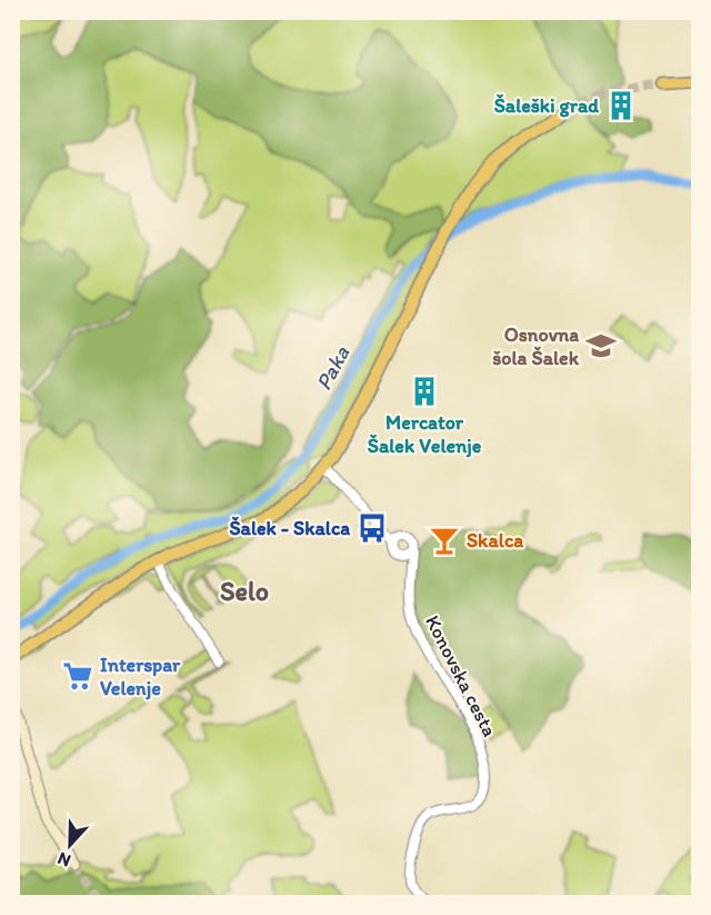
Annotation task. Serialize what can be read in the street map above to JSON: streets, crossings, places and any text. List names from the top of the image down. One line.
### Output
{"streets":{"street":["Konovska cesta"]},"districts":["Selo"],"water":["Paka"],"places":{"building":["Šaleški grad","Mercator Šalek Velenje"],"school or university":["Osnovna šola Šalek"],"bus stop":["Šalek - Skalca"],"bar":["Skalca"],"supermarket":["Interspar Velenje"]},"north":"bottom"}
